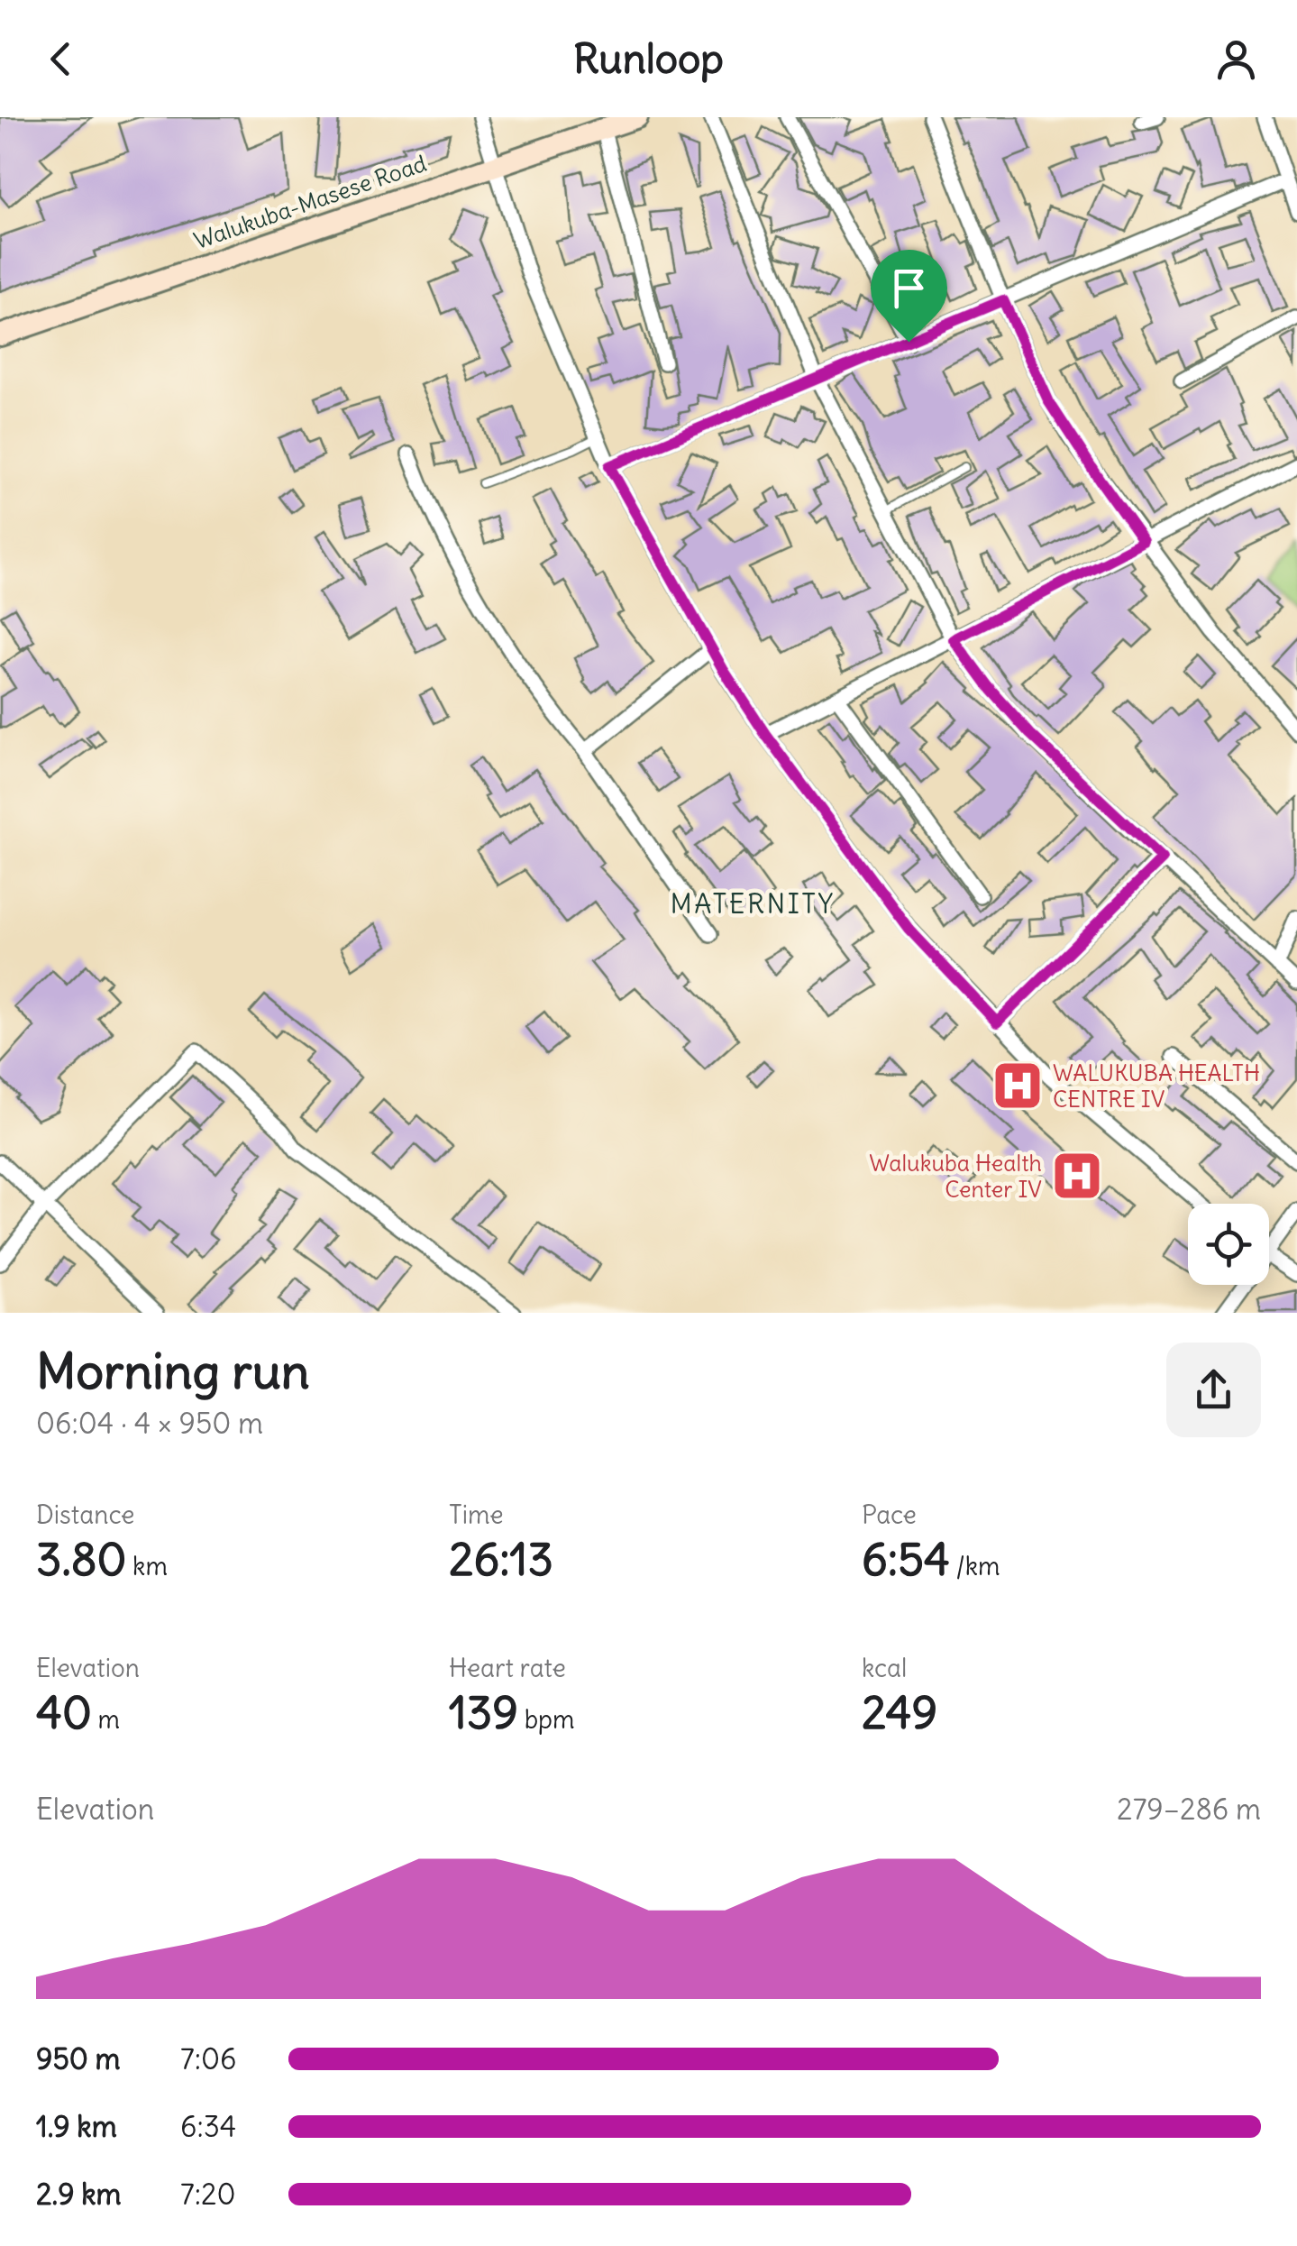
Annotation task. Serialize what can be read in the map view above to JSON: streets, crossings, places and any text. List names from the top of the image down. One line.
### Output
{"streets":{"street":["Walukuba-Masese Road"]},"districts":["MATERNITY"],"places":{"hospital":["WALUKUBA HEALTH CENTRE IV","Walukuba Health Center IV"]},"page":{"header":"Runloop","heading":["Morning run","06:04 · 4 × 950 m"],"stats":[["Distance","3.80 km"],["Time","26:13"],["Pace","6:54 /km"],["Elevation","40 m"],["Heart rate","139 bpm"],["kcal","249"]],"chart":["Elevation","279–286 m"],"list":[{"name":"950 m","note":"7:06"},{"name":"1.9 km","note":"6:34"},{"name":"2.9 km","note":"7:20"}]}}
